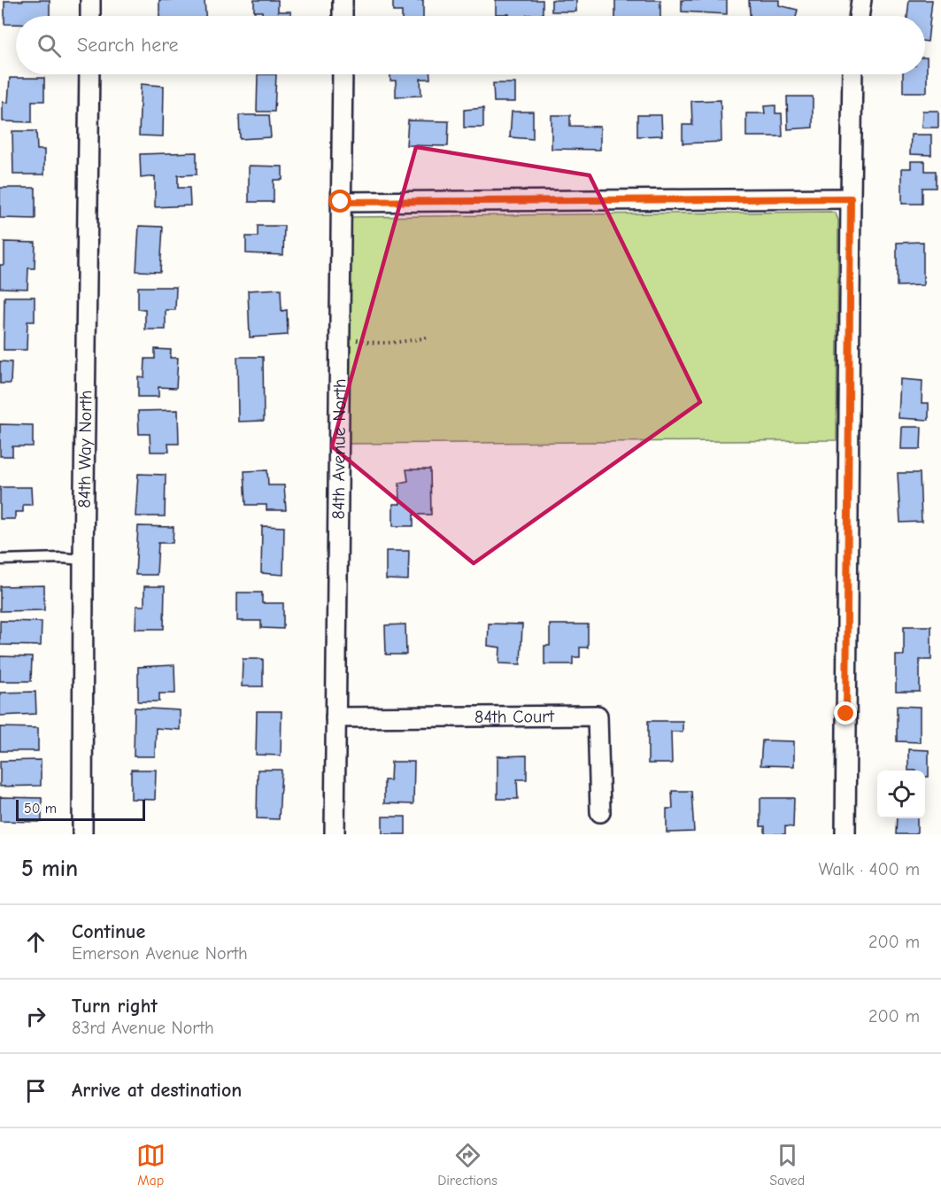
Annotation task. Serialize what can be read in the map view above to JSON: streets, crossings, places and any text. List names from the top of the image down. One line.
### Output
{"streets":{"street":["84th Way North","84th Avenue North","84th Court"]},"crossings":[["84th Avenue North","84th Court"]],"scale_bar":"50 m","page":{"search":"Search here","scale":"50 m","heading":["5 min","Walk · 400 m"],"list":[["Continue","Emerson Avenue North","200 m"],["Turn right","83rd Avenue North","200 m"],"Arrive at destination"],"nav":["Map","Directions","Saved"]}}
